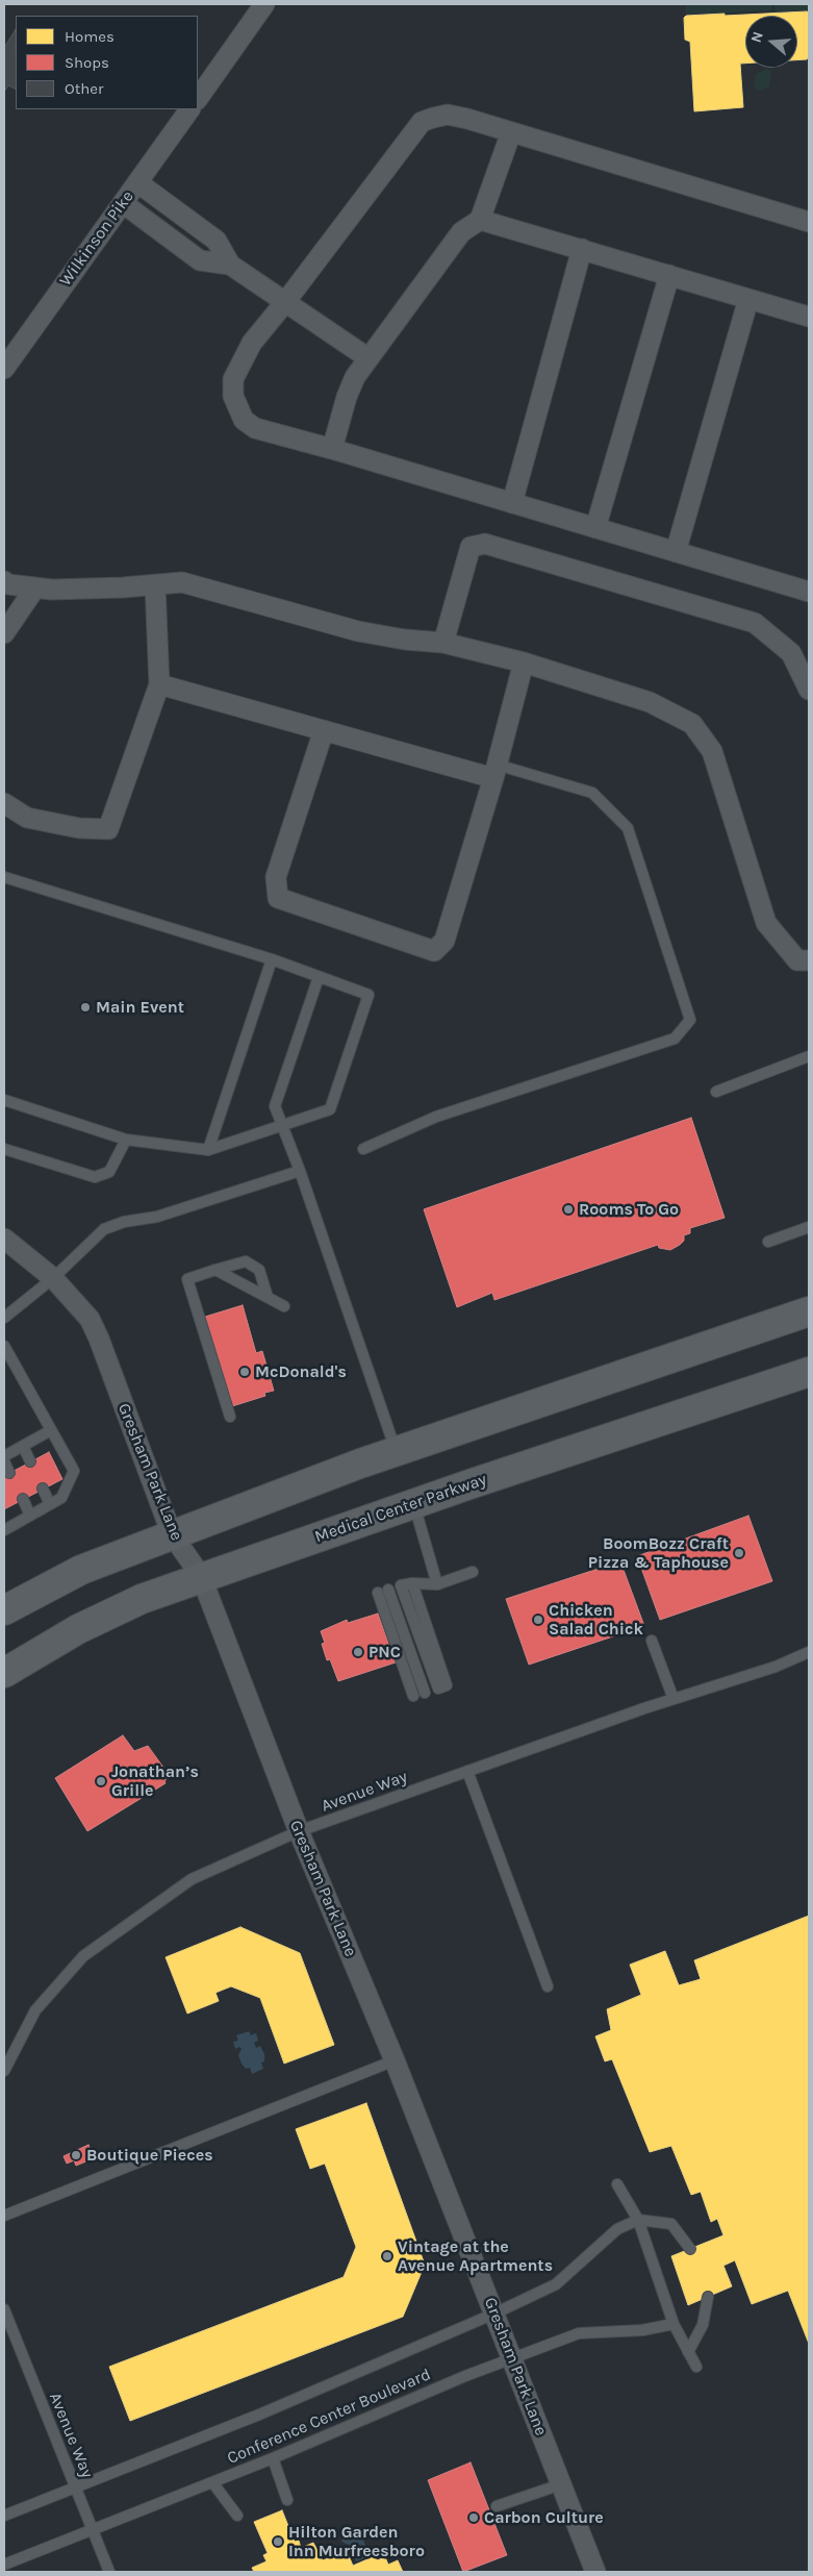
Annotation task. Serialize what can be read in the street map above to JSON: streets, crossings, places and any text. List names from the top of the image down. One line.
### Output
{"streets":{"main road":["Medical Center Parkway"],"street":["Wilkinson Pike","Gresham Park Lane"],"lane":["Avenue Way","Conference Center Boulevard"]},"crossings":[["Gresham Park Lane","Medical Center Parkway"],["Gresham Park Lane","Avenue Way"],["Gresham Park Lane","Conference Center Boulevard"],["Avenue Way","Conference Center Boulevard"]],"places":["Main Event","Rooms To Go","McDonald's","BoomBozz Craft Pizza & Taphouse","Chicken Salad Chick","PNC","Jonathan’s Grille","Boutique Pieces","Vintage at the Avenue Apartments","Carbon Culture","Hilton Garden Inn Murfreesboro"],"legend":["Homes","Shops","Other"],"north":"left"}
